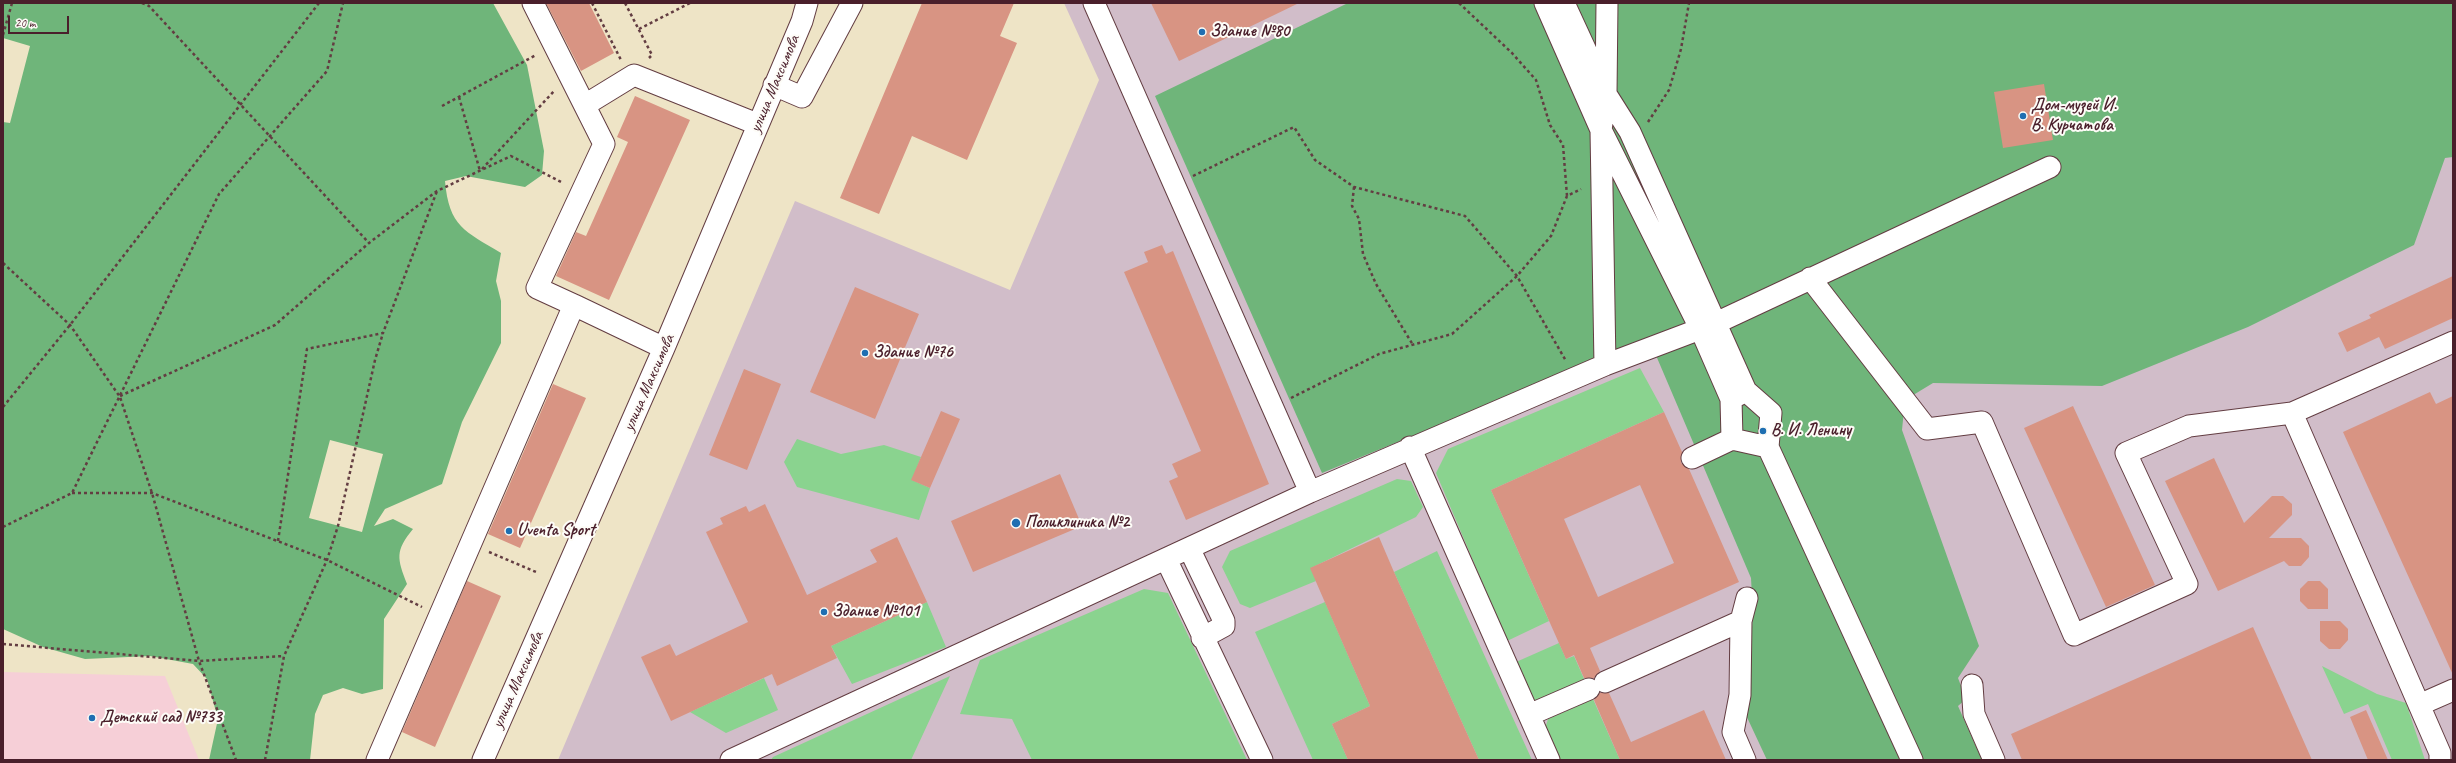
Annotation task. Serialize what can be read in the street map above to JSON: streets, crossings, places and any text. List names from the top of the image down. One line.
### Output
{"streets":{"street":["улица Максимова"]},"places":["Здание №80","Дом-музей И. В. Курчатова","Здание №76","В. И. Ленину","Поликлиника №2","Uventa Sport","Здание №101","Детский сад №733"],"scale_bar":"20 m"}
